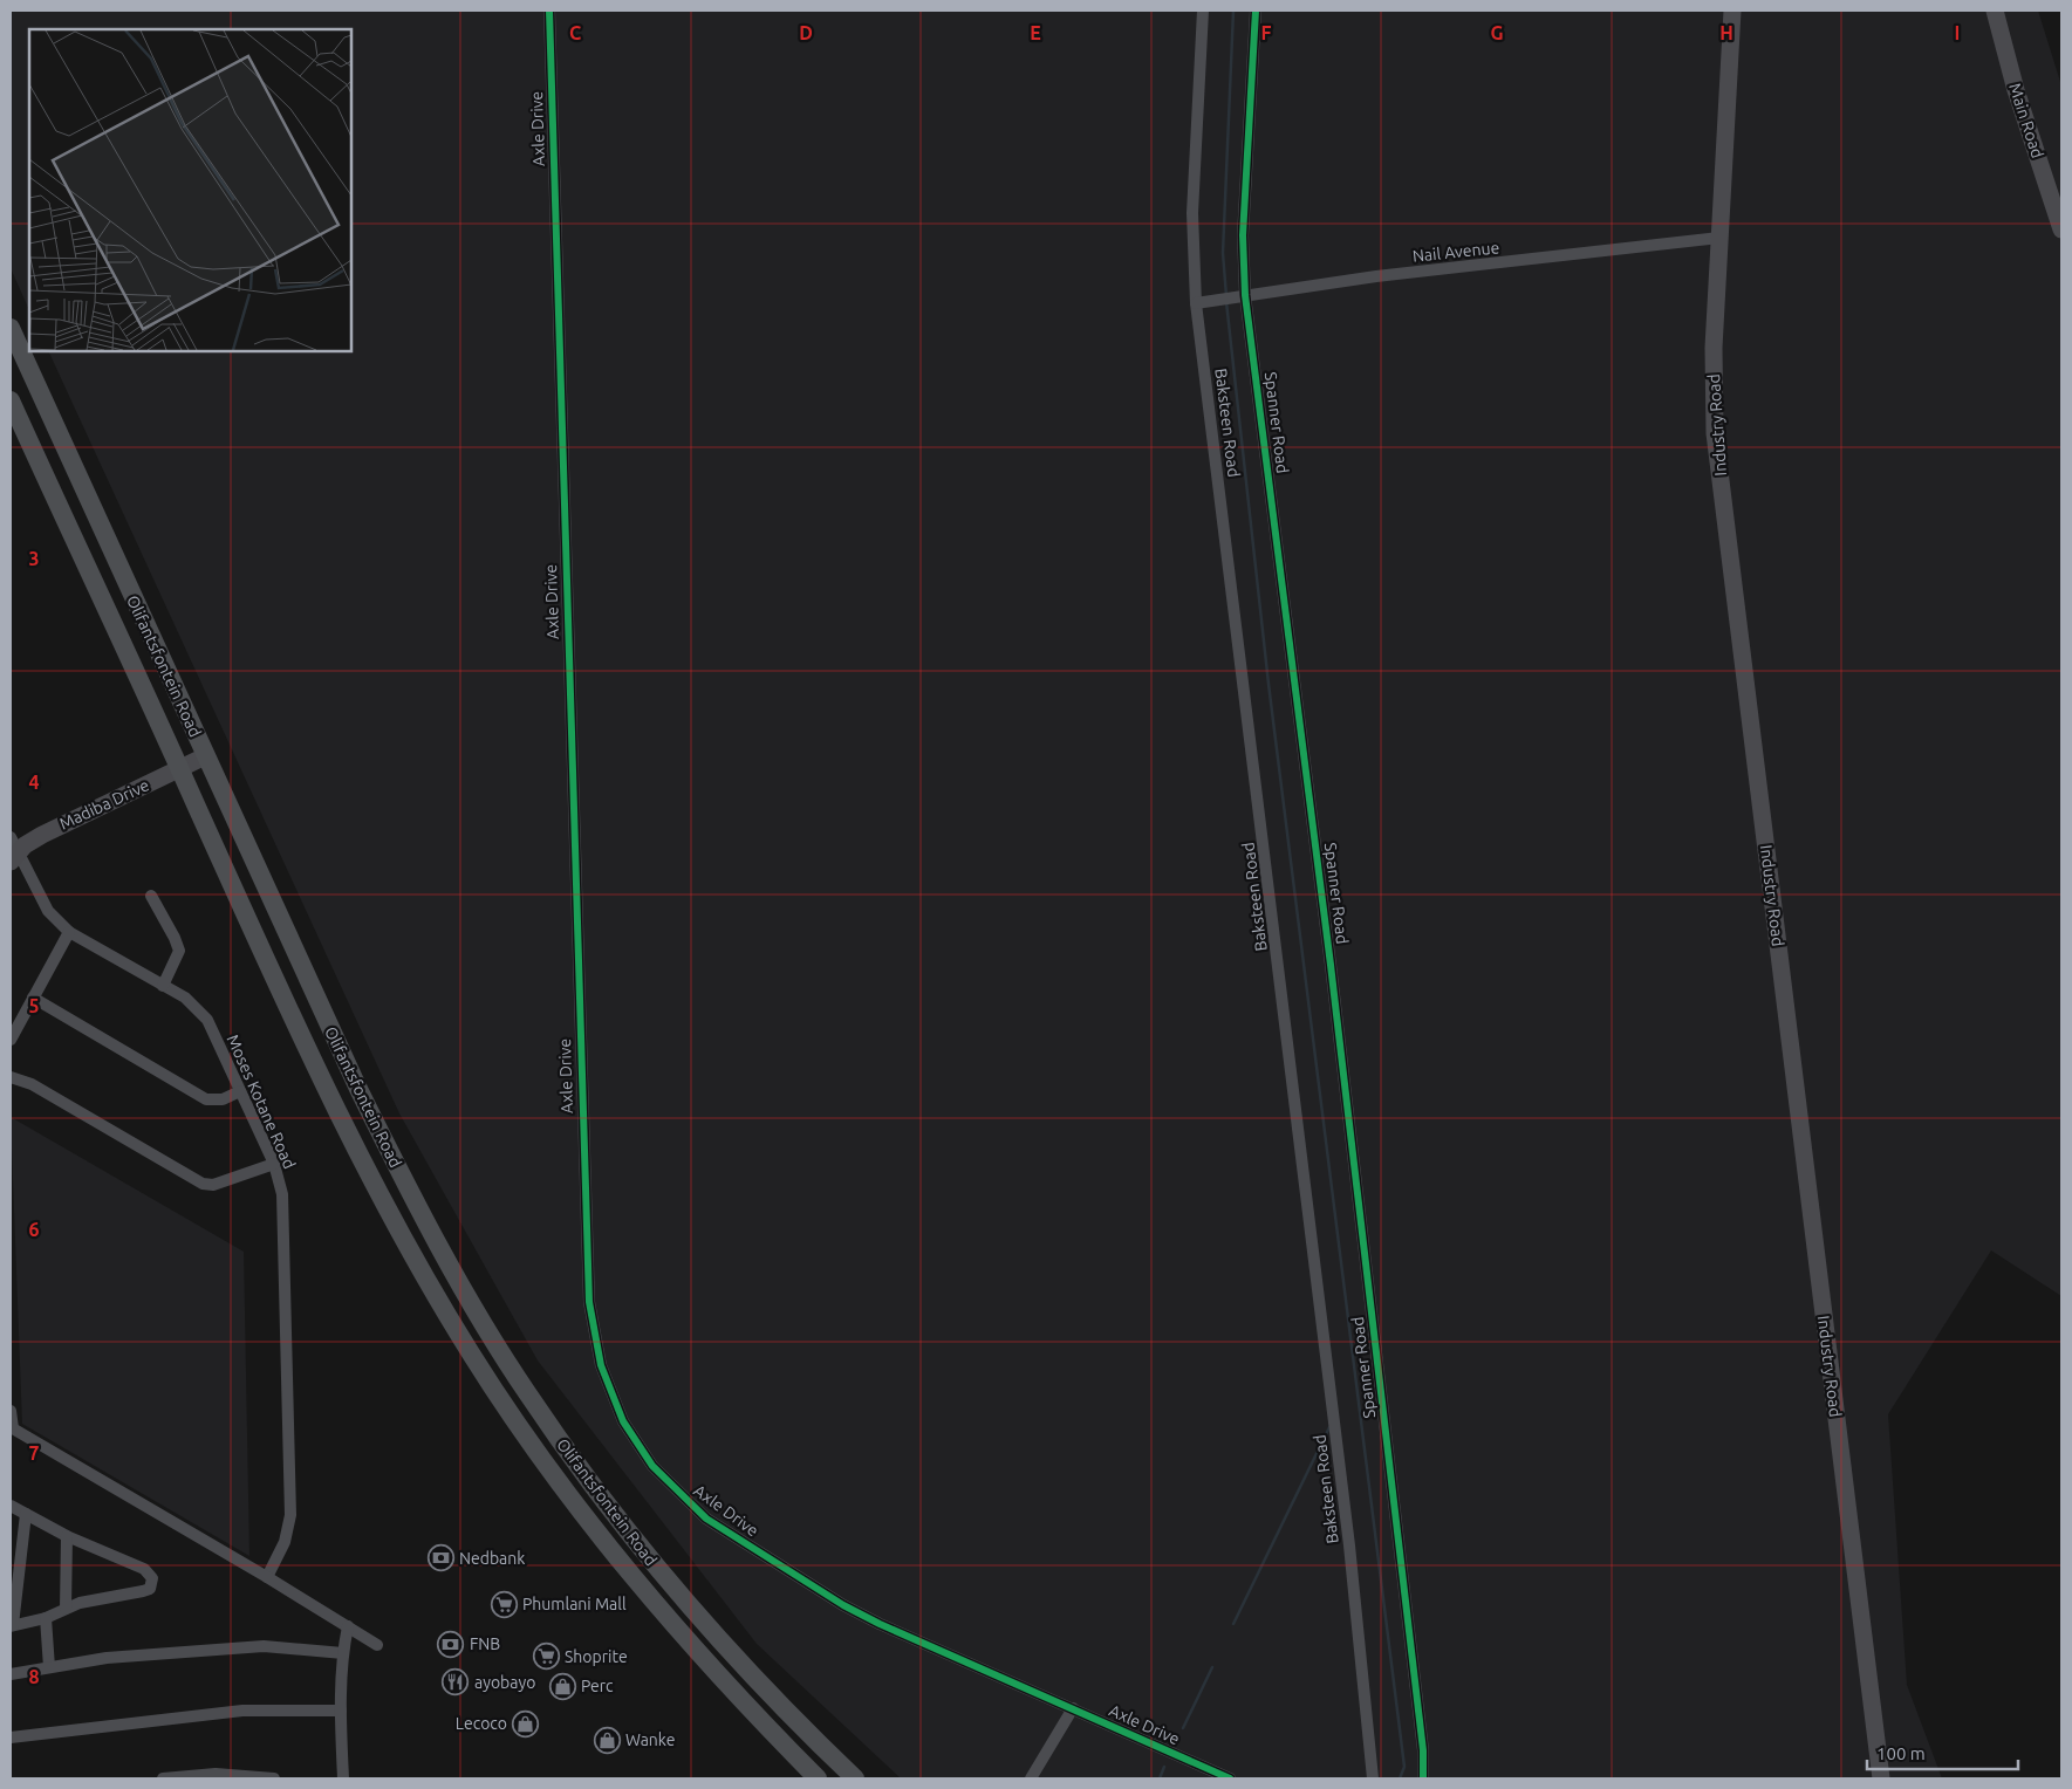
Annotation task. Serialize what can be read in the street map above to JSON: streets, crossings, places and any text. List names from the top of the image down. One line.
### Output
{"streets":{"main road":["Olifantsfontein Road"],"street":["Main Road","Axle Drive","Nail Avenue","Baksteen Road","Spanner Road","Industry Road","Madiba Drive","Moses Kotane Road"]},"crossings":[["Nail Avenue","Baksteen Road"],["Nail Avenue","Spanner Road"],["Nail Avenue","Industry Road"],["Olifantsfontein Road","Madiba Drive"],["Madiba Drive","Moses Kotane Road"]],"places":{"bank":["Nedbank","FNB"],"supermarket":["Phumlani Mall","Shoprite"],"restaurant":["ayobayo"],"shop":["Perc","Lecoco","Wanke"]},"scale_bar":"100 m","grid":{"columns":["C","D","E","F","G","H","I"],"rows":["3","4","5","6","7","8"]}}
